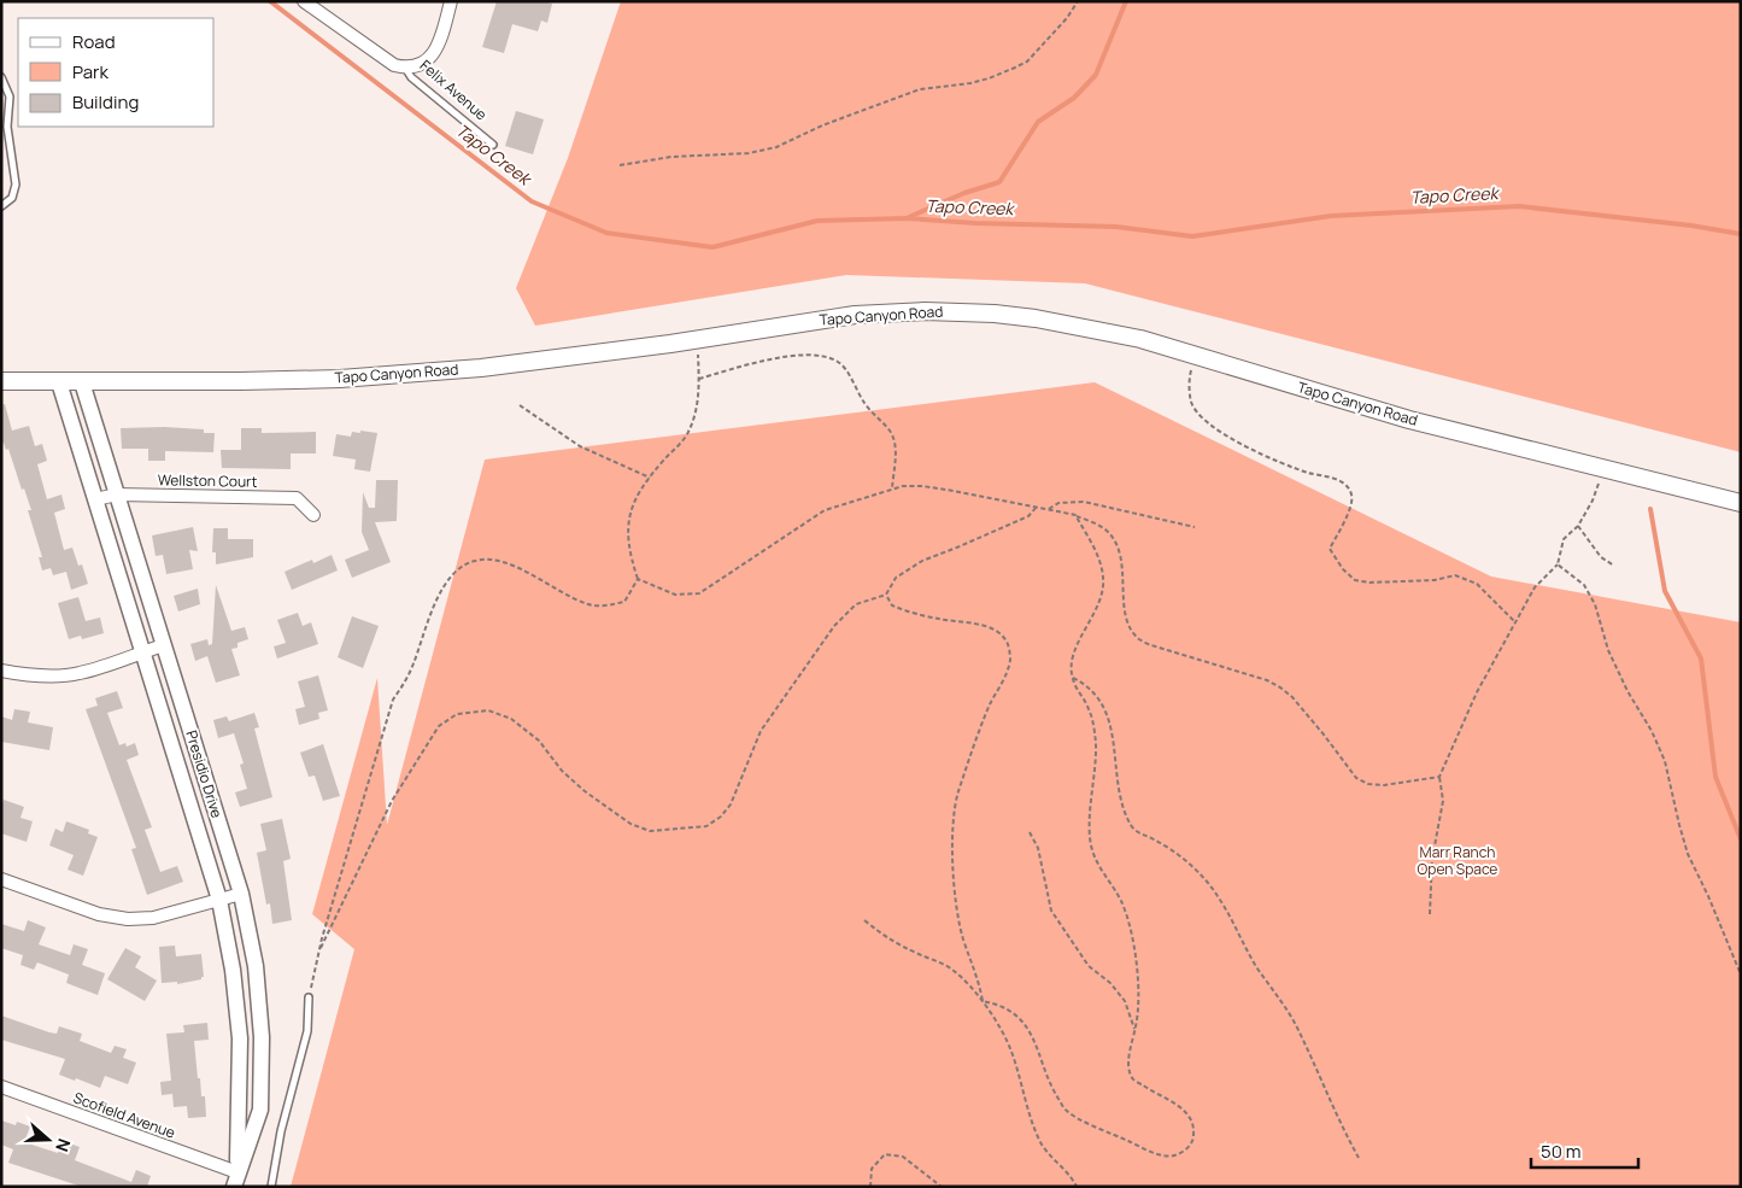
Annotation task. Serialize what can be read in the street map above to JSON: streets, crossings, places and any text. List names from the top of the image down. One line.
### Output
{"streets":{"main road":["Tapo Canyon Road"],"street":["Felix Avenue","Wellston Court","Presidio Drive","Scofield Avenue"]},"crossings":[["Tapo Canyon Road","Presidio Drive"],["Wellston Court","Presidio Drive"],["Presidio Drive","Scofield Avenue"]],"water":["Tapo Creek"],"parks":["Marr Ranch Open Space"],"legend":["Road","Park","Building"],"scale_bar":"50 m","north":"right"}
